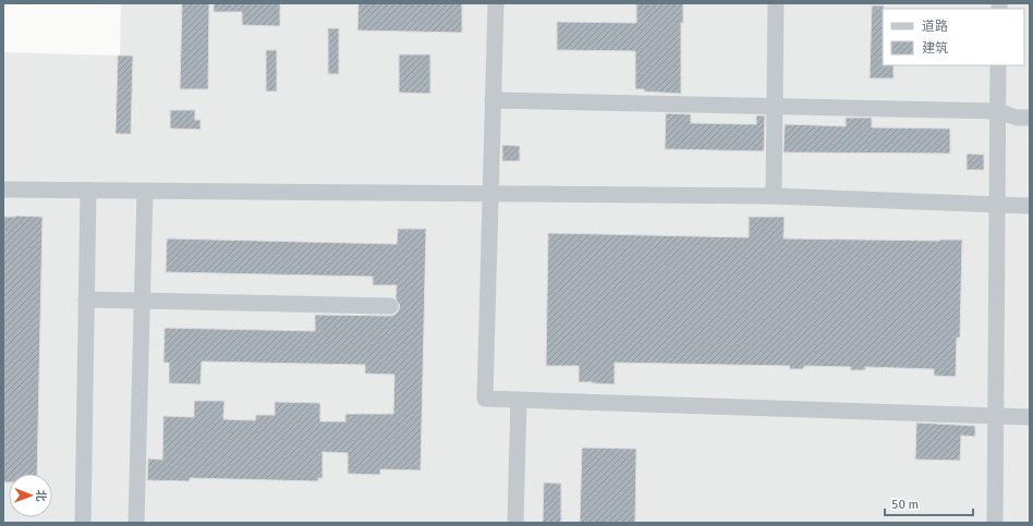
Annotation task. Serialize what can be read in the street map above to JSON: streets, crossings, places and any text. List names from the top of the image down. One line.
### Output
{"legend":["道路","建筑"],"scale_bar":"50 m","north":"right"}
